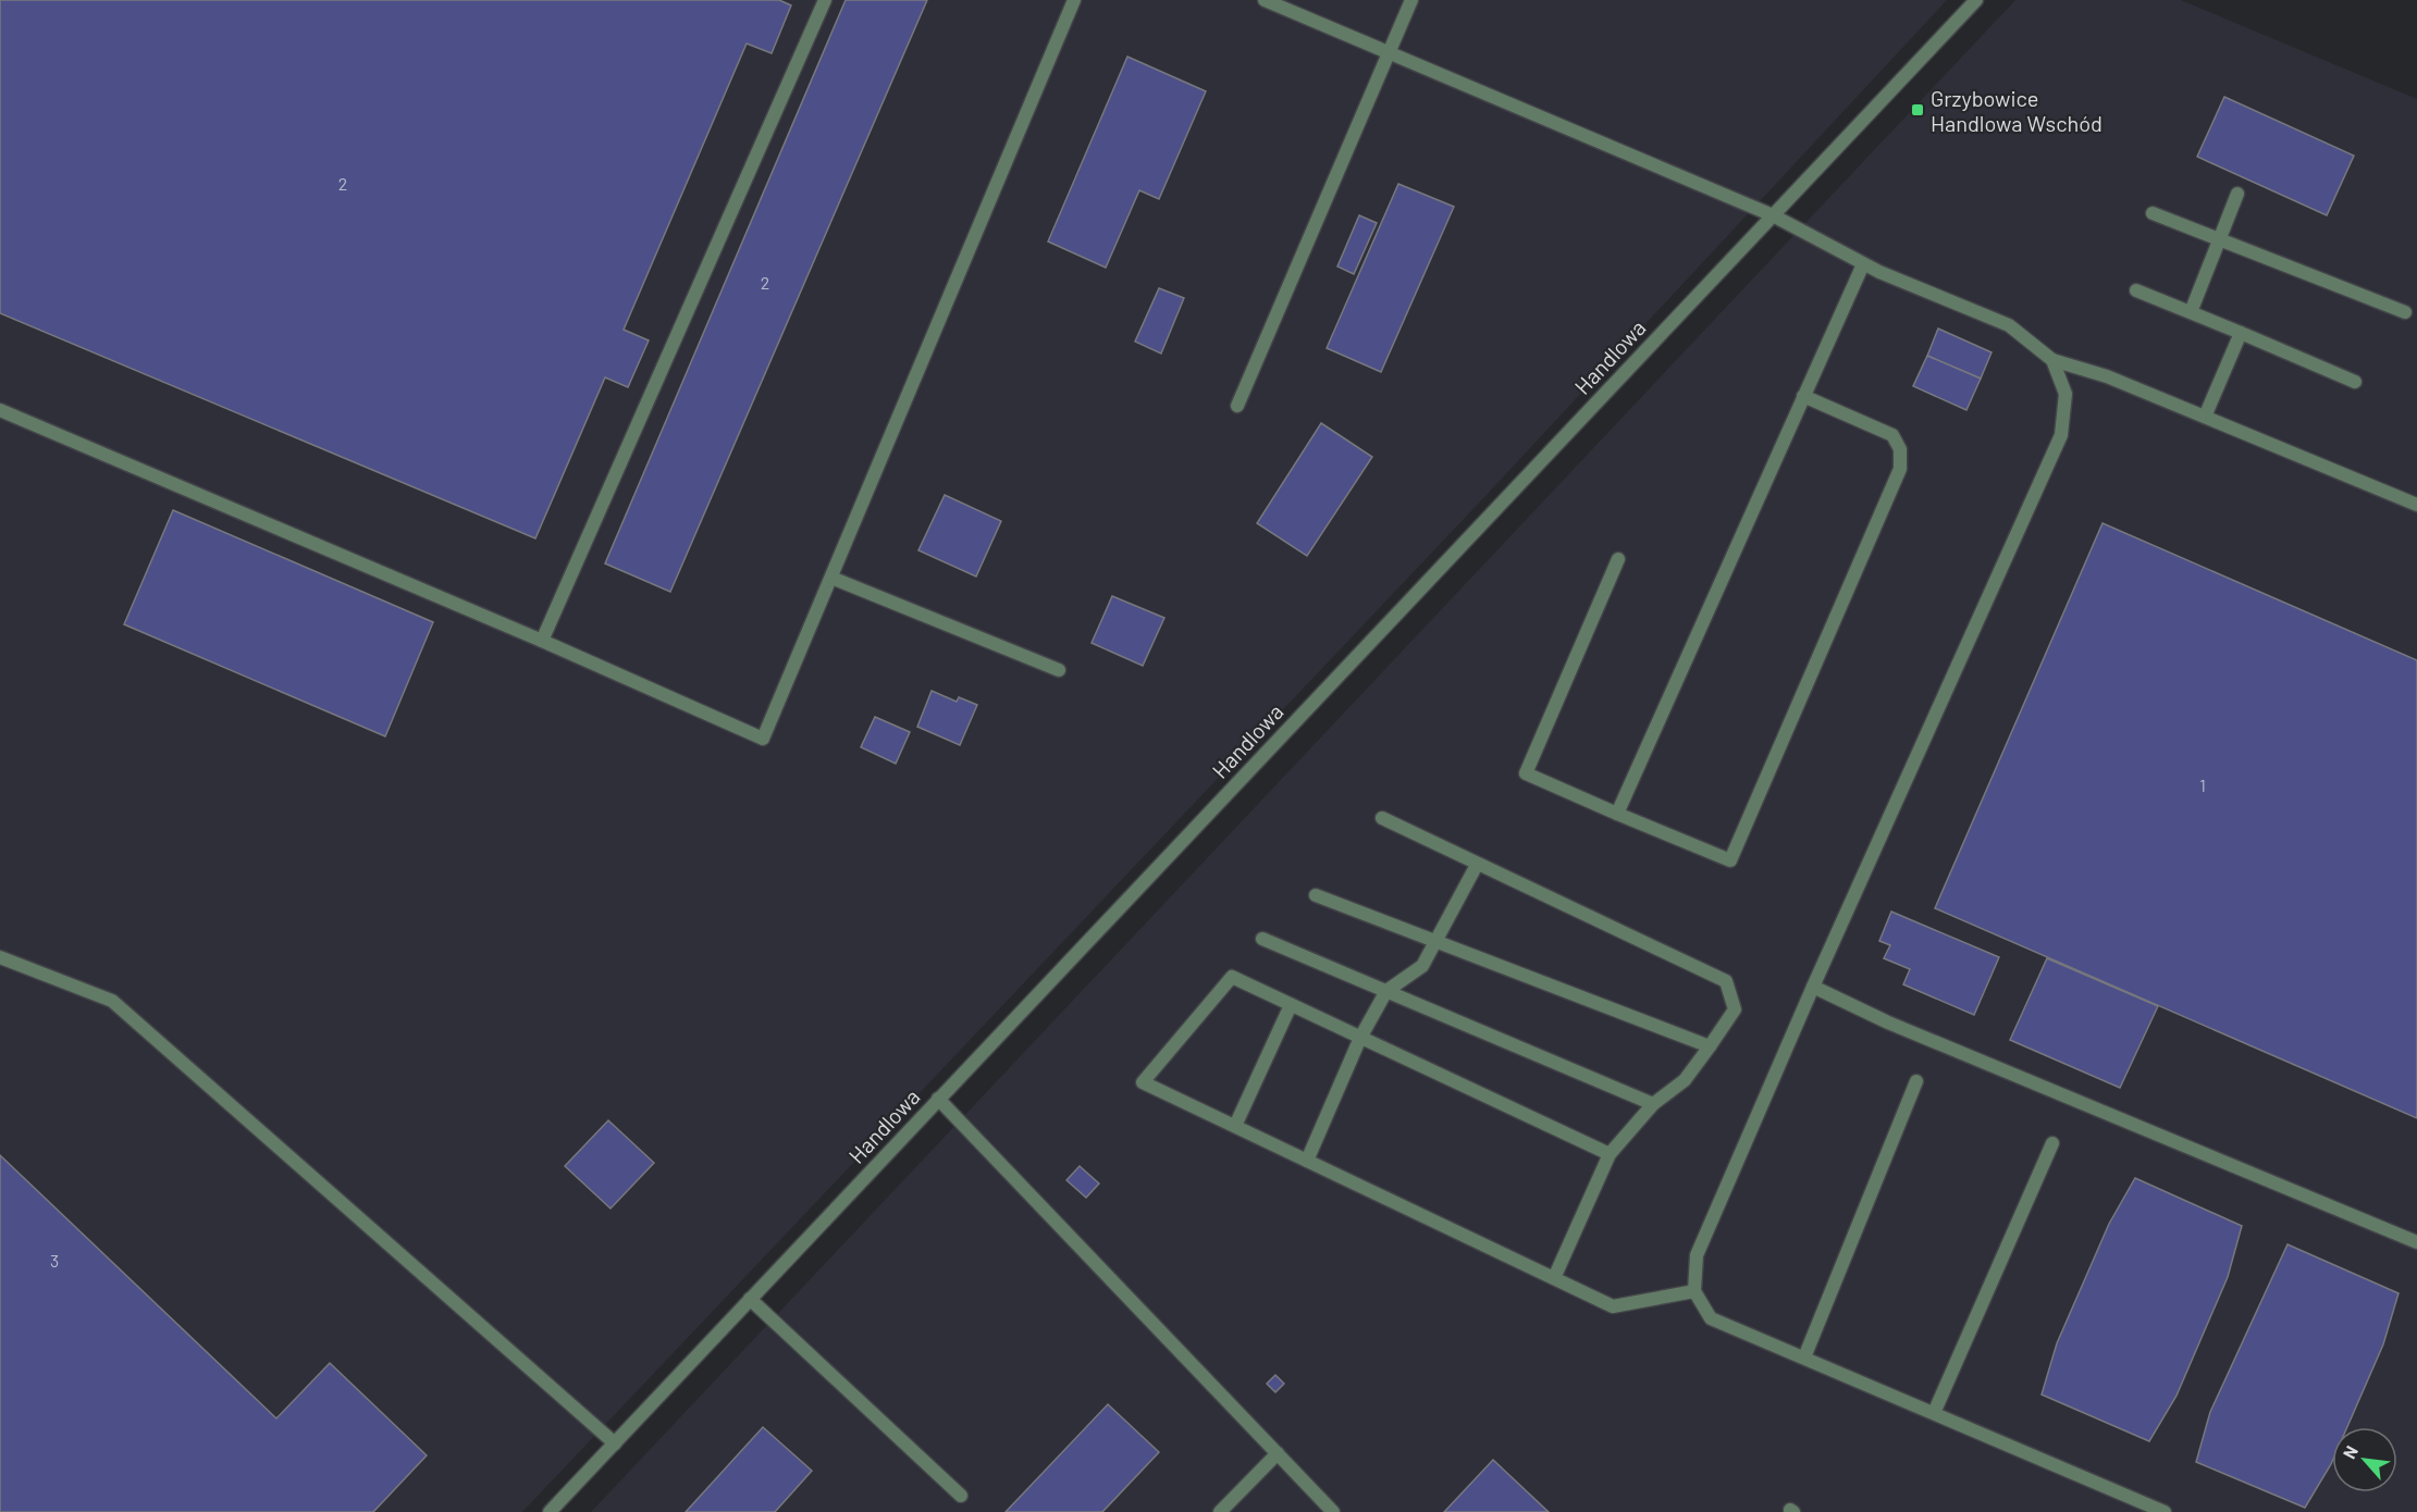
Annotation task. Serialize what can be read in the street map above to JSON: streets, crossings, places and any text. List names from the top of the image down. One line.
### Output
{"streets":{"street":["Handlowa"]},"places":{"transit":["Grzybowice Handlowa Wschód"]},"house_numbers":["2","2","1","3"],"north":"top left"}
